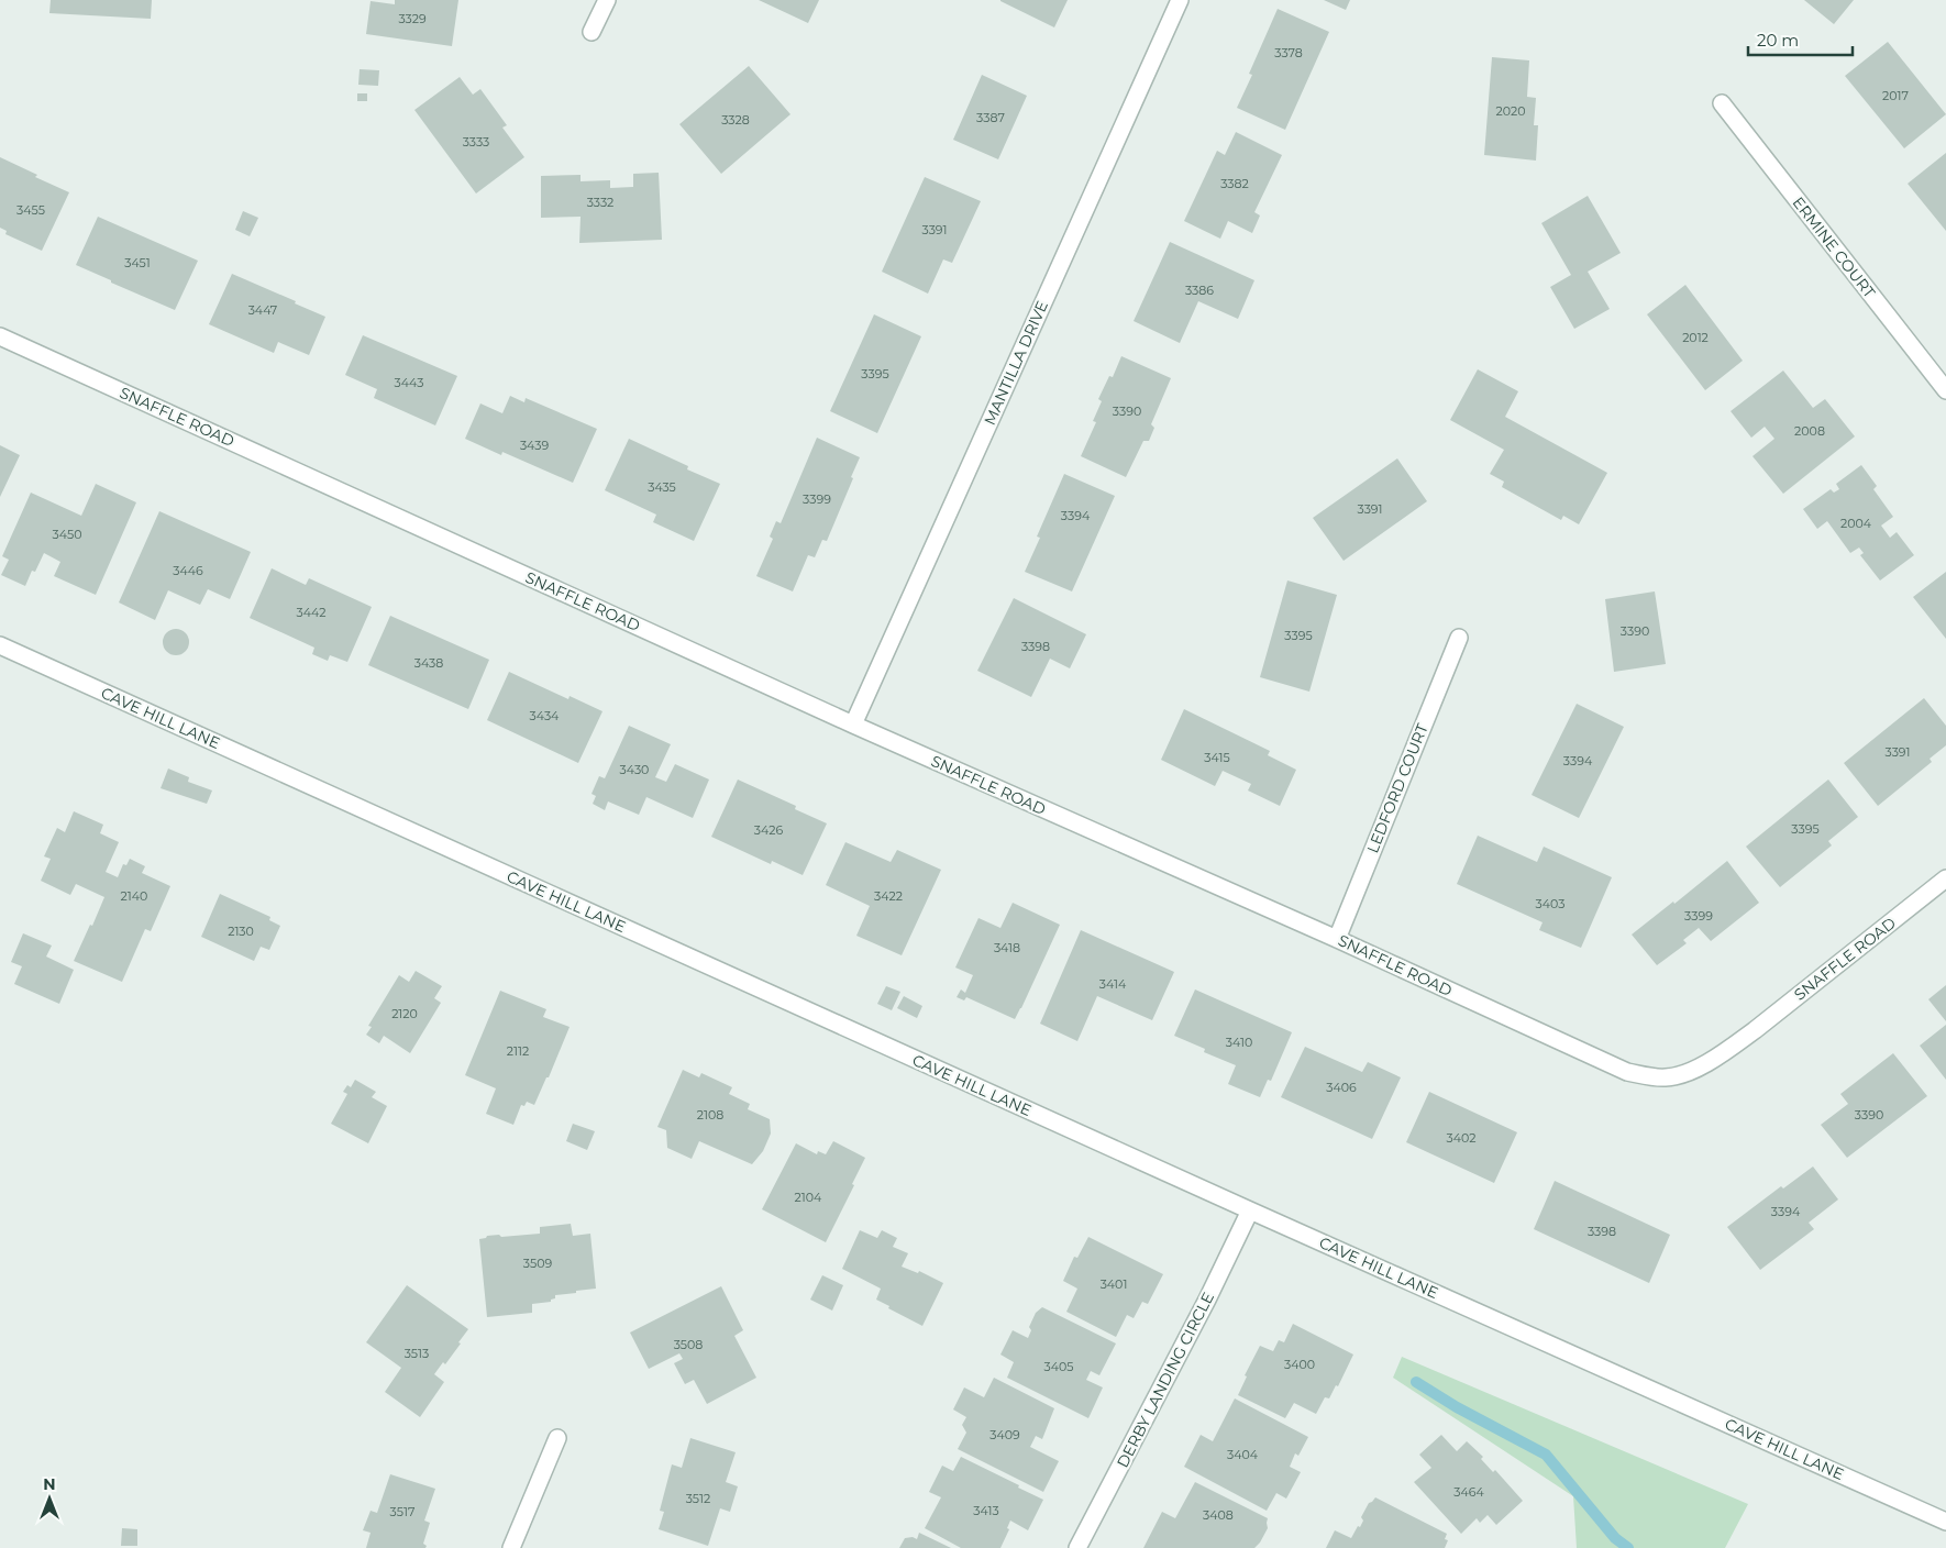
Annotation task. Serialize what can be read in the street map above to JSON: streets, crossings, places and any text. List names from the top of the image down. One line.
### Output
{"streets":{"street":["ERMINE COURT","MANTILLA DRIVE","SNAFFLE ROAD","CAVE HILL LANE","LEDFORD COURT","DERBY LANDING CIRCLE"]},"crossings":[["MANTILLA DRIVE","SNAFFLE ROAD"],["SNAFFLE ROAD","LEDFORD COURT"],["CAVE HILL LANE","DERBY LANDING CIRCLE"]],"house_numbers":["3329","3378","2017","2020","3387","3328","3333","3382","3332","3455","3391","3451","3386","3447","2012","3395","3443","3390","2008","3439","3435","3399","3391","3394","2004","3450","3446","3442","3390","3395","3398","3438","3434","3391","3415","3394","3430","3395","3426","2140","3422","3403","3399","2130","3418","3414","2120","3410","2112","3406","2108","3390","3402","2104","3394","3398","3509","3401","3508","3513","3400","3405","3409","3404","3464","3512","3413","3517","3408"],"scale_bar":"20 m","north":"top"}
